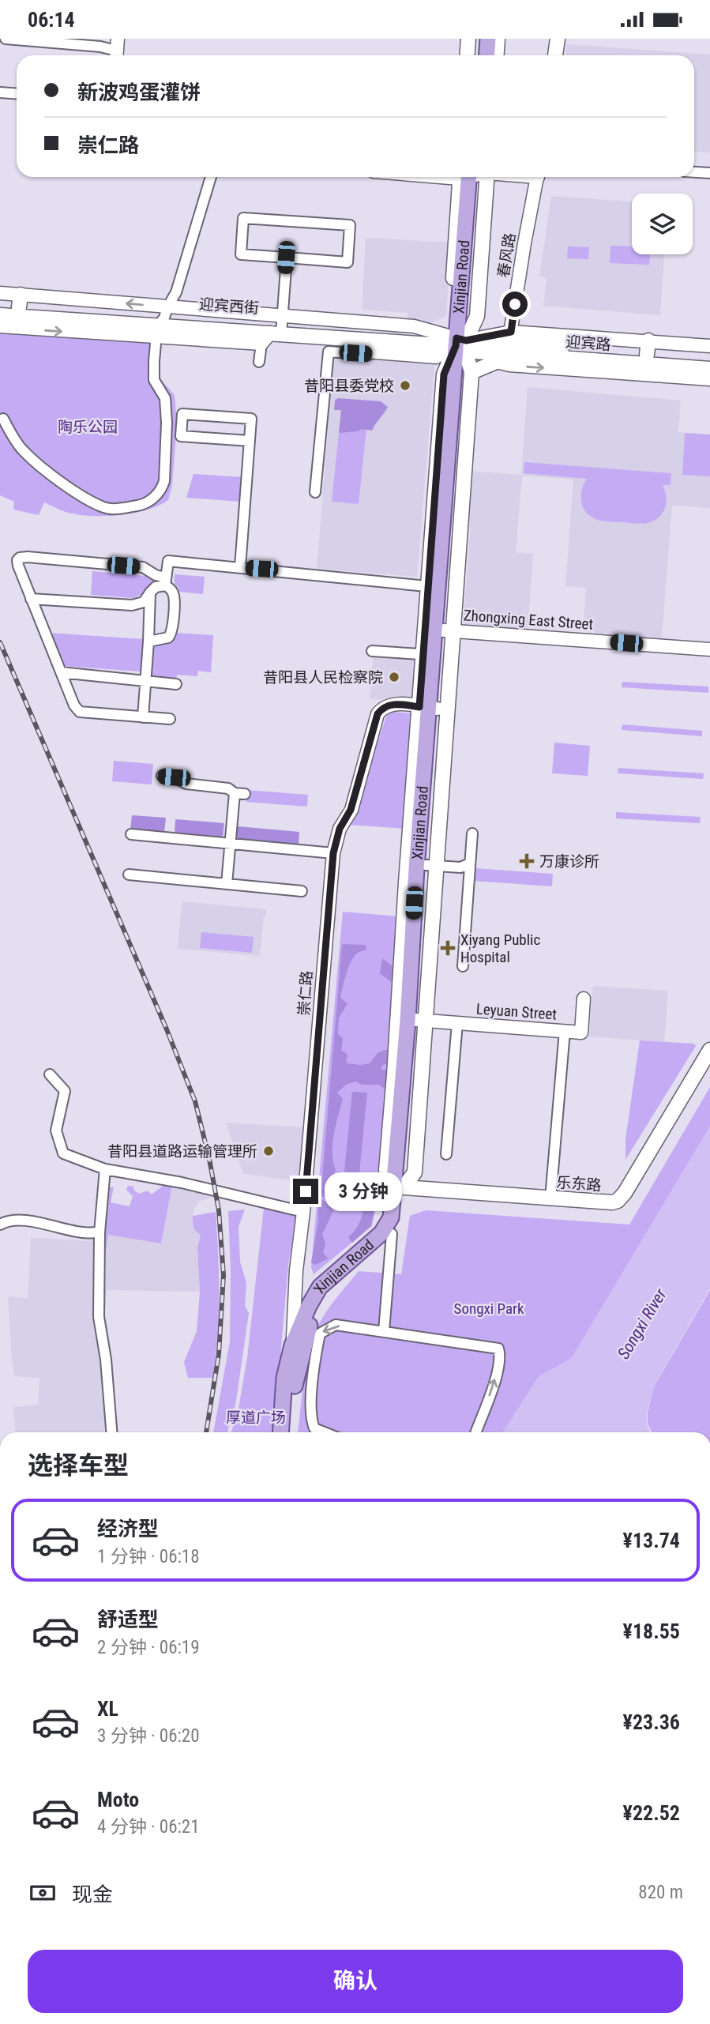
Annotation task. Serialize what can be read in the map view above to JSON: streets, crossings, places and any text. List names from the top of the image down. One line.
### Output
{"streets":{"main road":["Xinjian Road","迎宾西街","迎宾路","乐东路"],"street":["春风路","Zhongxing East Street","崇仁路","Leyuan Street"]},"crossings":[["春风路","迎宾路"],["Xinjian Road","迎宾西街"],["Xinjian Road","迎宾路"],["Xinjian Road","Zhongxing East Street"],["Xinjian Road","崇仁路"],["Xinjian Road","Leyuan Street"],["Xinjian Road","乐东路"],["迎宾西街","迎宾路"]],"water":["Songxi River"],"parks":["陶乐公园","Songxi Park","厚道广场"],"places":{"other":["昔阳县委党校","昔阳县人民检察院","昔阳县道路运输管理所"],"health":["万康诊所","Xiyang Public Hospital"]},"page":{"status":"06:14","banner":["新波鸡蛋灌饼","崇仁路"],"bubble":"3 分钟","heading":"选择车型","list":[{"name":"经济型","note":"1 分钟 · 06:18","value":"¥13.74"},{"name":"舒适型","note":"2 分钟 · 06:19","value":"¥18.55"},{"name":"XL","note":"3 分钟 · 06:20","value":"¥23.36"},{"name":"Moto","note":"4 分钟 · 06:21","value":"¥22.52"}],"pay":["现金","820 m"],"buttons":"确认"}}
